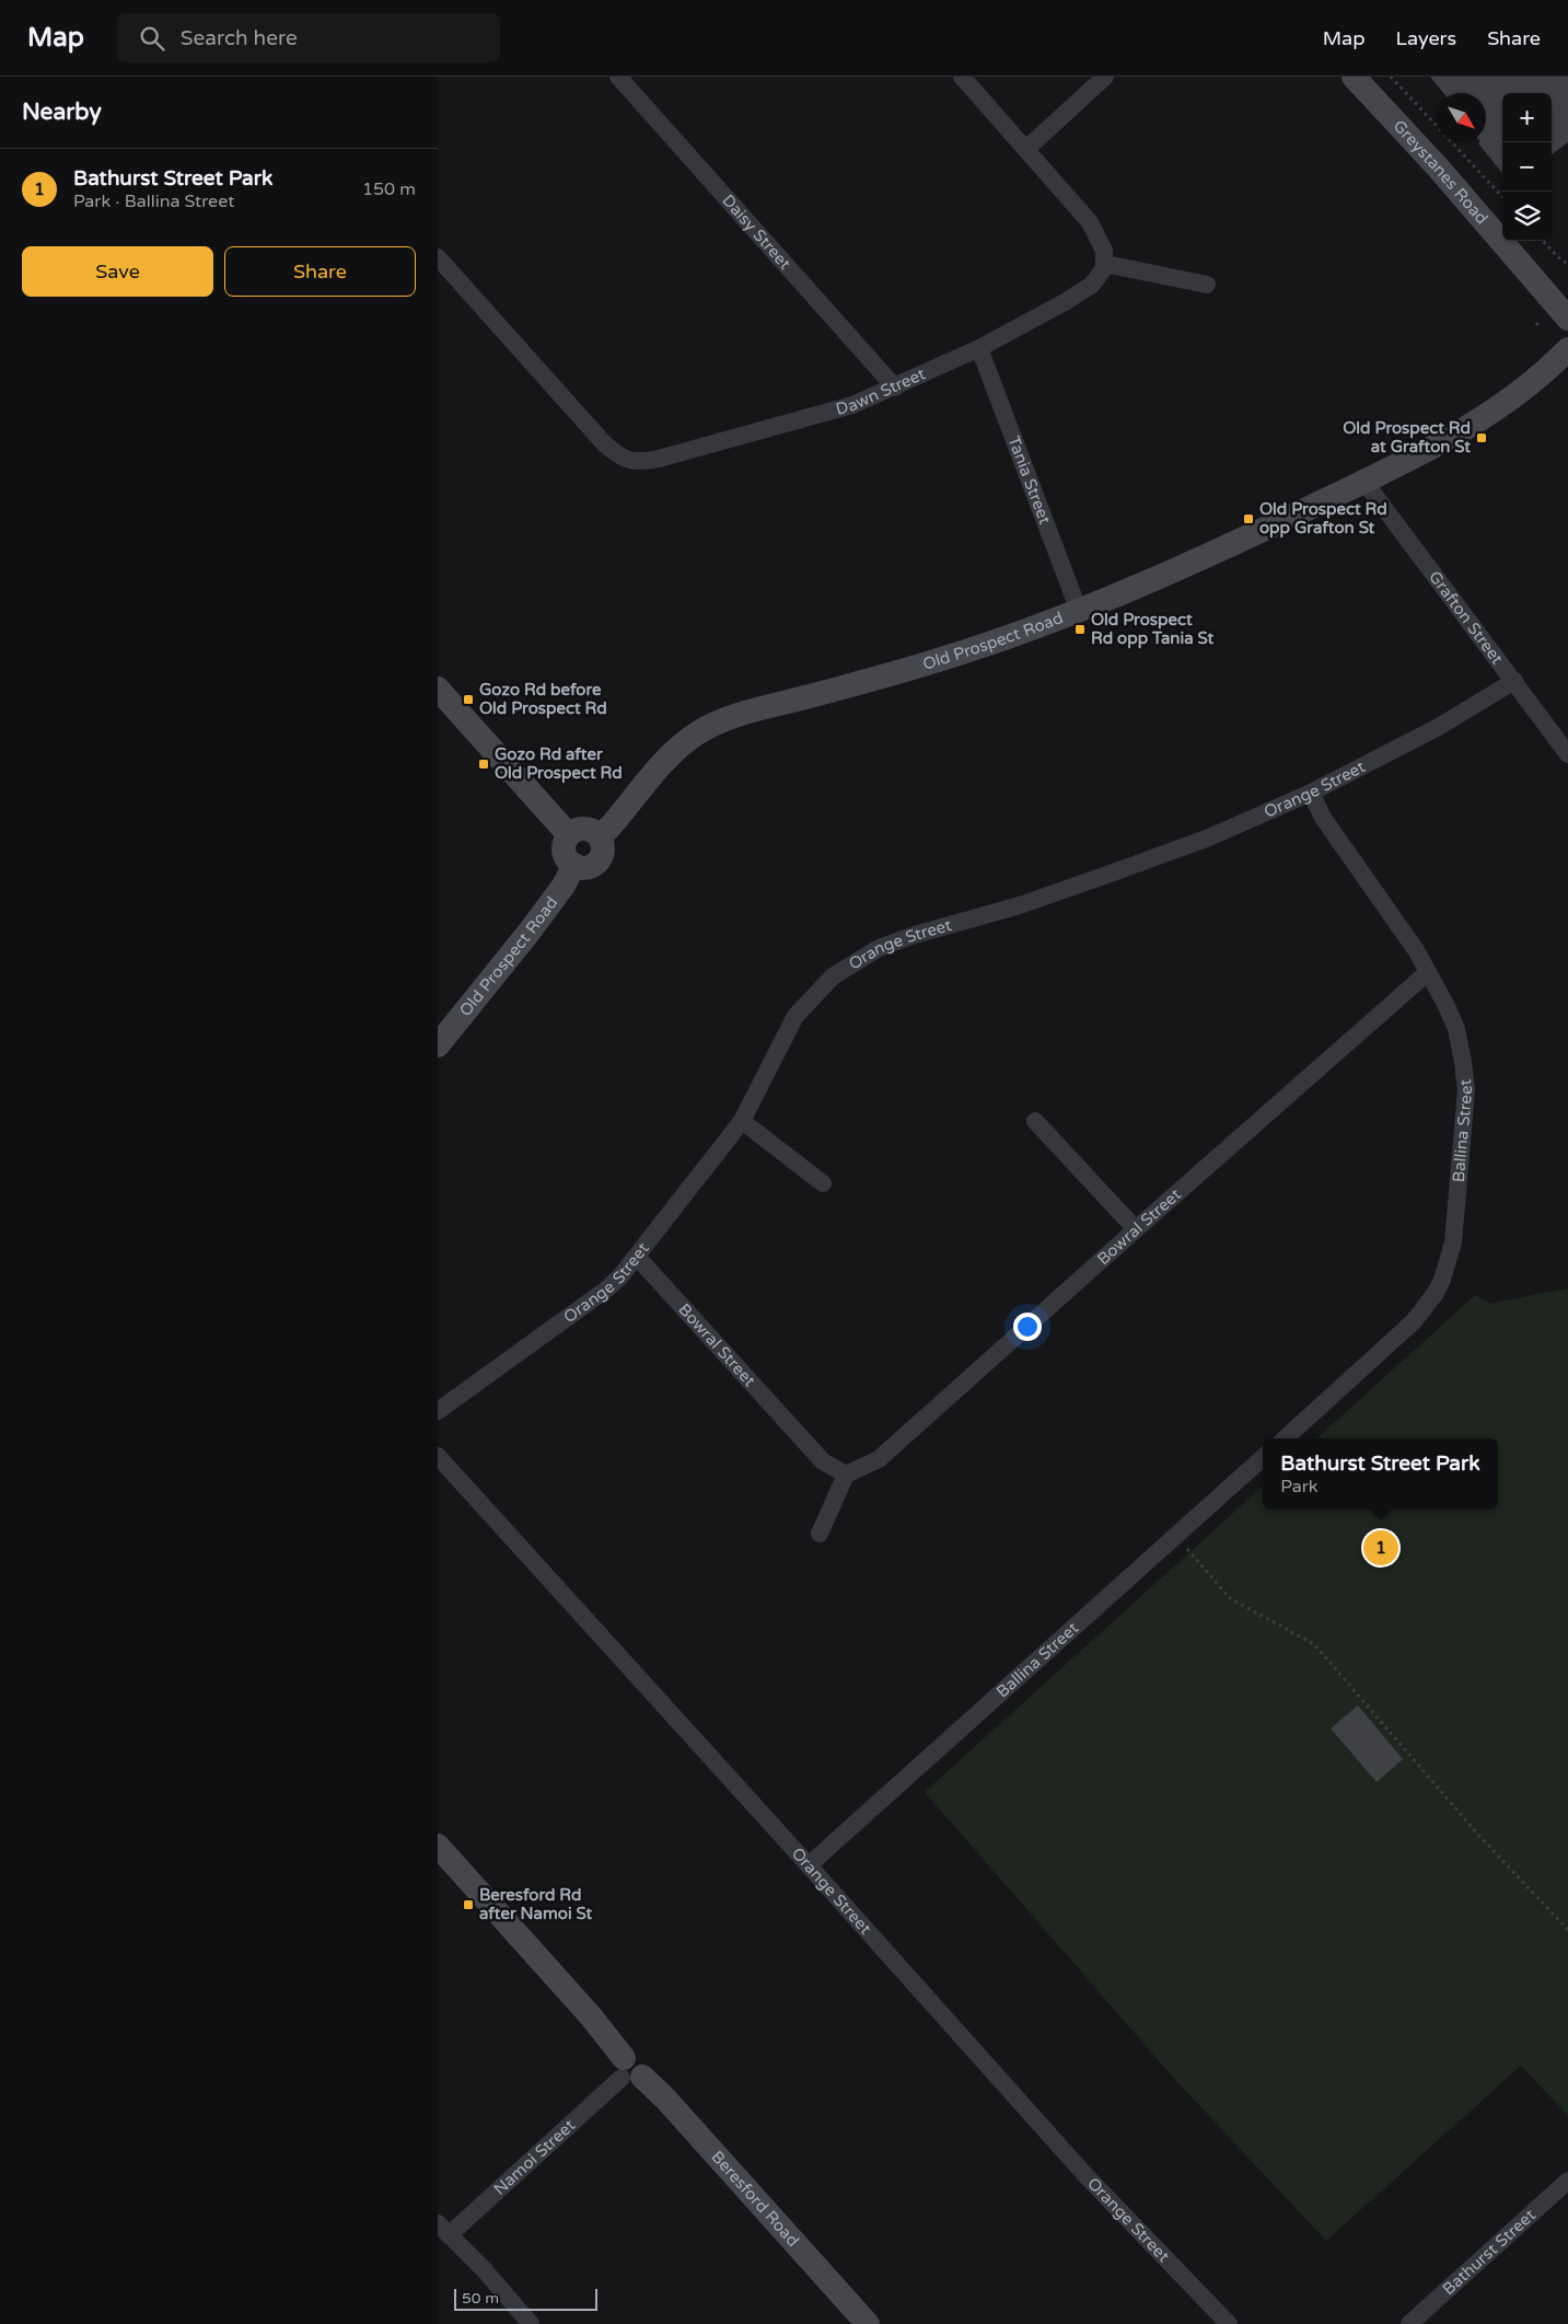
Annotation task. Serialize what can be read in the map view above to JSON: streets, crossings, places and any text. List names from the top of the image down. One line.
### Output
{"streets":{"main road":["Greystanes Road","Old Prospect Road","Beresford Road"],"street":["Daisy Street","Dawn Street","Tania Street","Grafton Street","Orange Street","Ballina Street","Bowral Street","Namoi Street","Bathurst Street"]},"crossings":[["Daisy Street","Dawn Street"],["Dawn Street","Tania Street"],["Tania Street","Old Prospect Road"],["Grafton Street","Old Prospect Road"],["Grafton Street","Orange Street"],["Orange Street","Ballina Street"],["Orange Street","Bowral Street"],["Ballina Street","Bowral Street"],["Namoi Street","Beresford Road"]],"places":{"transit":["Old Prospect Rd at Grafton St","Old Prospect Rd opp Grafton St","Old Prospect Rd opp Tania St","Gozo Rd before Old Prospect Rd","Gozo Rd after Old Prospect Rd","Beresford Rd after Namoi St"]},"scale_bar":"50 m","north":"bottom right","page":{"header":"Map","search":"Search here","nav":["Map","Layers","Share"],"heading":"Nearby","map_buttons":["+","−"],"list":[{"mark":"1","name":"Bathurst Street Park","note":"Park · Ballina Street","value":"150 m"}],"buttons":["Save","Share"],"popup":["Bathurst Street Park","Park"],"pins":"1","scale":"50 m"}}
